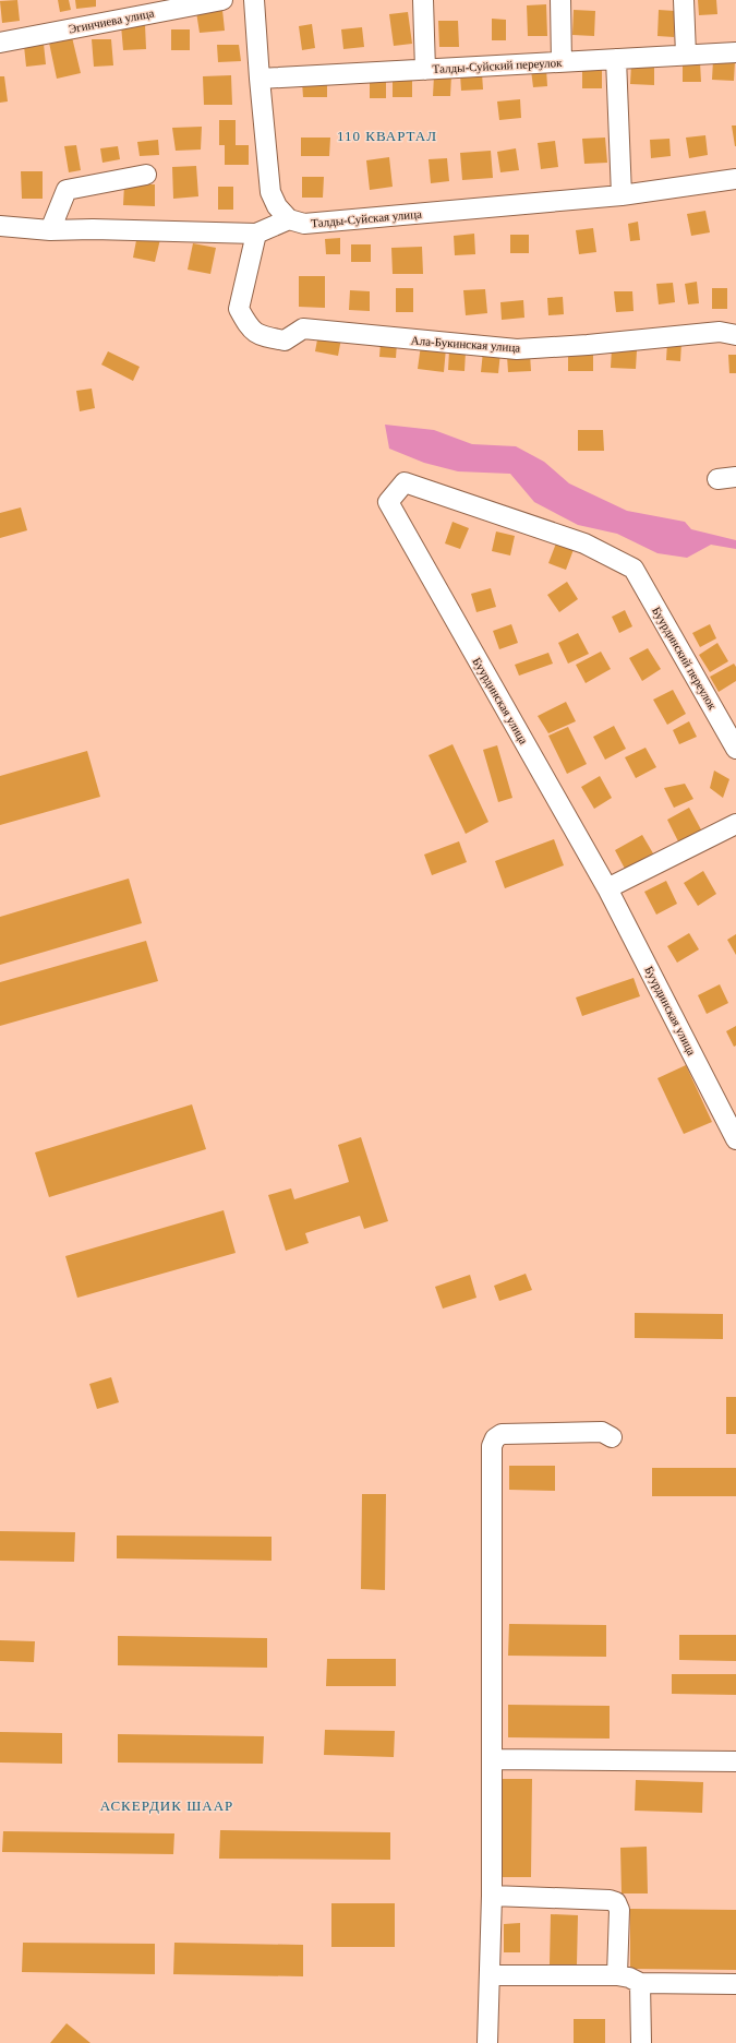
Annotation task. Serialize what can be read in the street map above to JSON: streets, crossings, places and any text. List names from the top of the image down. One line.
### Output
{"streets":{"street":["Эгинчиева улица","Талды-Суйский переулок","Талды-Суйская улица","Ала-Букинская улица","Буурдинский переулок","Буурдинская улица"]},"crossings":[["Буурдинский переулок","Буурдинская улица"]],"districts":["110 КВАРТАЛ","АСКЕРДИК ШААР"]}
